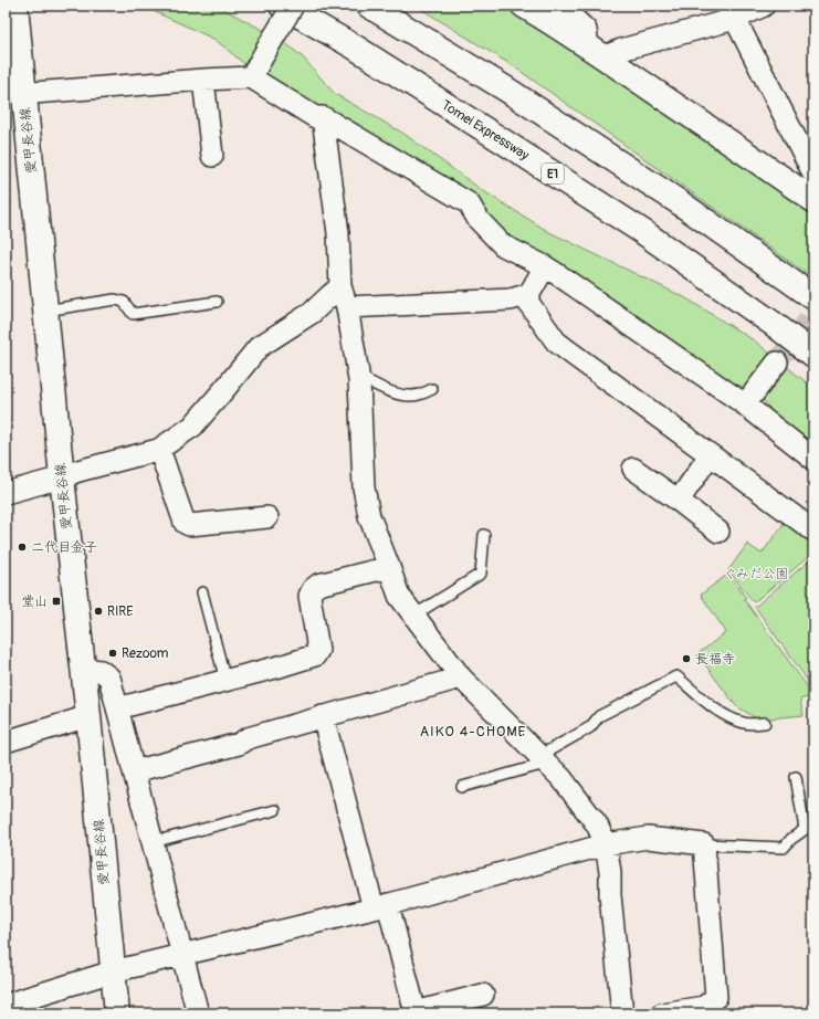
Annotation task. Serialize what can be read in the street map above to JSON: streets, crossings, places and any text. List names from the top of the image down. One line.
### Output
{"streets":{"main road":["Tomei Expressway","愛甲長谷線","E1"]},"districts":["AIKO 4-CHOME"],"parks":["ぐみだ公園"],"places":{"other":["二代目金子","RIRE","Rezoom","長福寺"],"transit":["堂山"]}}
